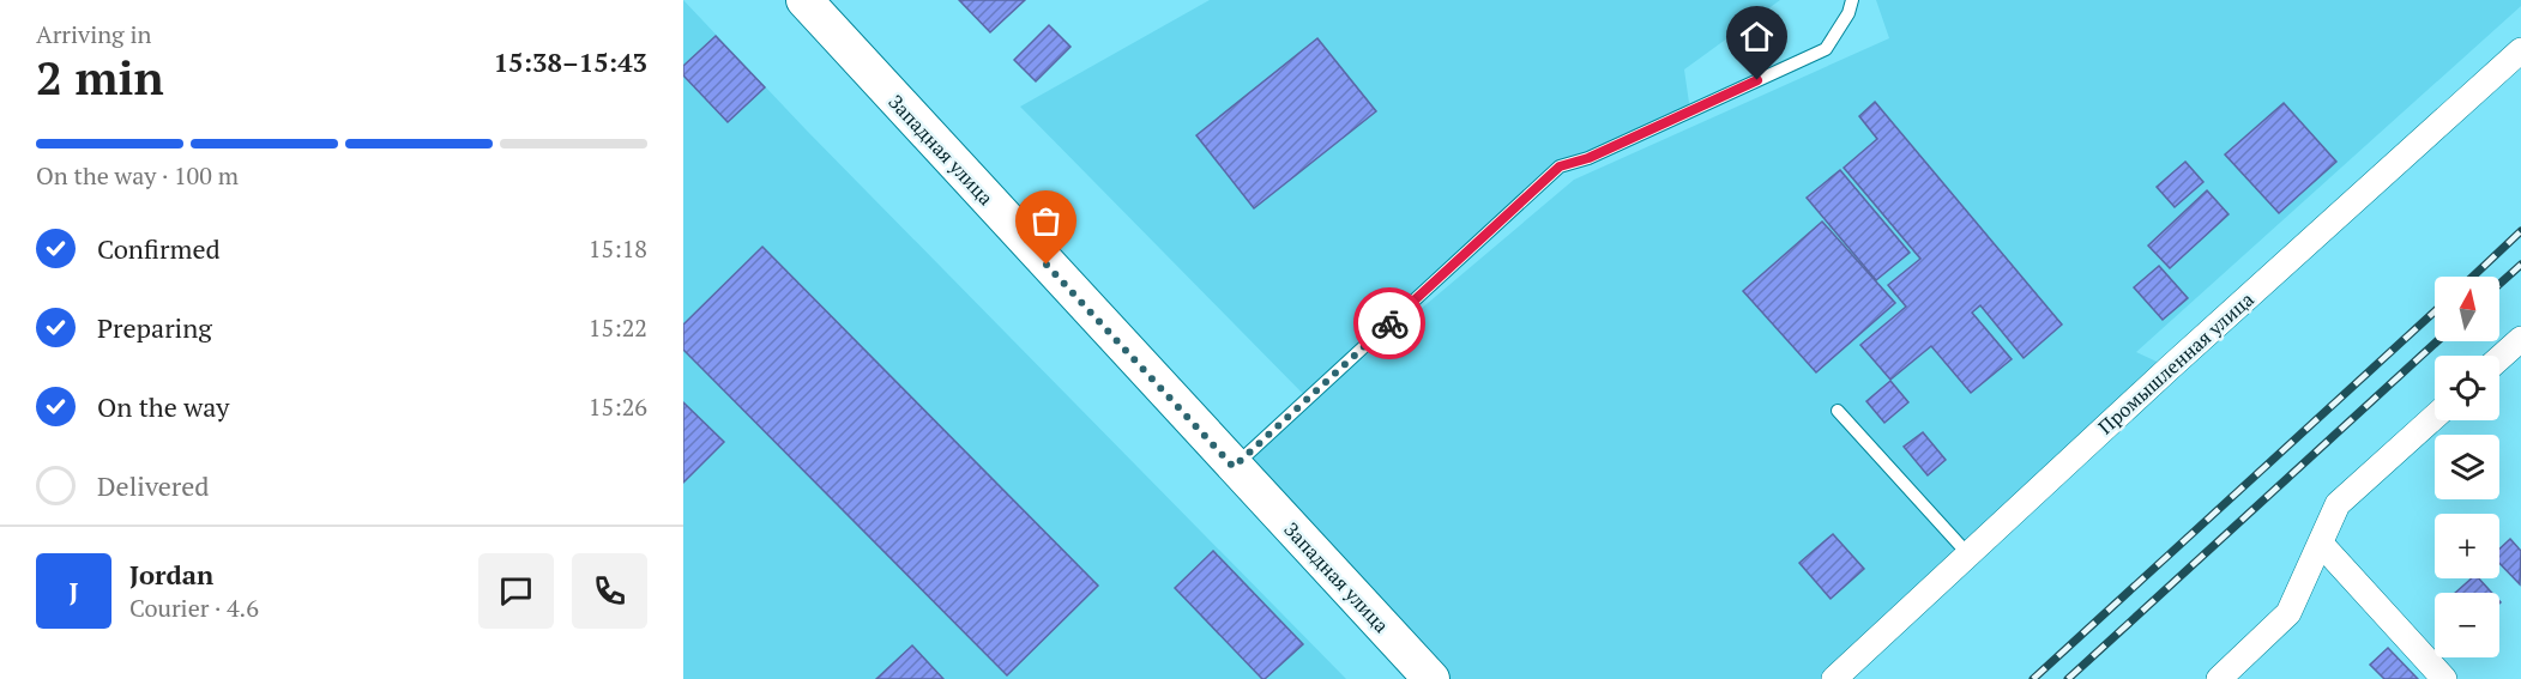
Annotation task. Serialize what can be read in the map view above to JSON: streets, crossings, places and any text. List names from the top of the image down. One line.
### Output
{"streets":{"main road":["Западная улица"],"street":["Промышленная улица"]},"north":"top","page":{"heading":["2 min","Arriving in","15:38–15:43"],"panel":["Jordan","Courier · 4.6"],"bar":"On the way · 100 m","list":[["Confirmed","15:18"],["Preparing","15:22"],["On the way","15:26"],"Delivered"],"map_buttons":["+","−"],"round":"J"}}
